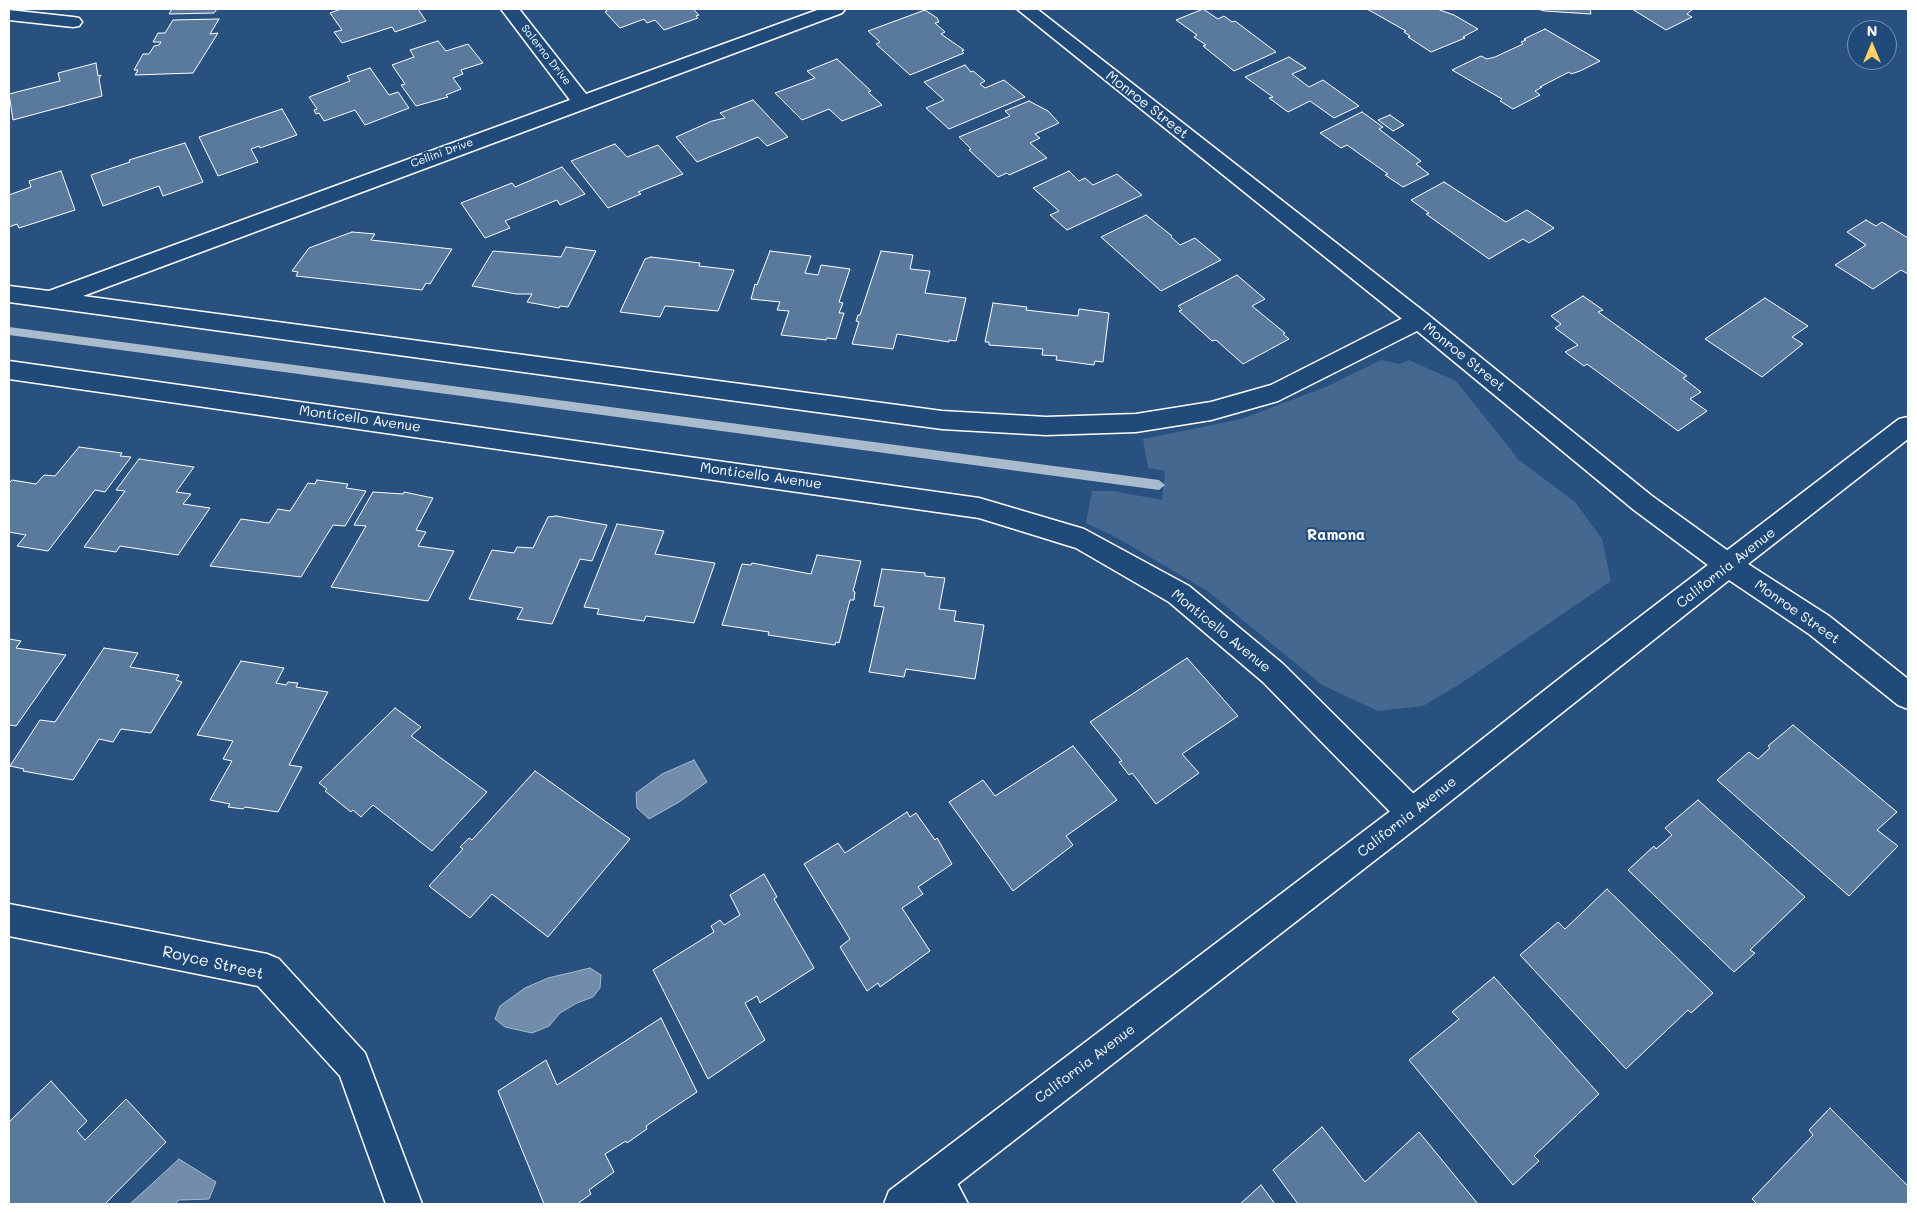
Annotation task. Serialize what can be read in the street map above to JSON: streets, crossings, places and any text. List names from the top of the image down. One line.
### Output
{"streets":{"street":["Salerno Drive","Monroe Street","Cellini Drive","Monticello Avenue","California Avenue","Royce Street"]},"crossings":[["Salerno Drive","Cellini Drive"],["Monroe Street","California Avenue"],["Monticello Avenue","California Avenue"]],"districts":["Ramona"],"north":"top"}
